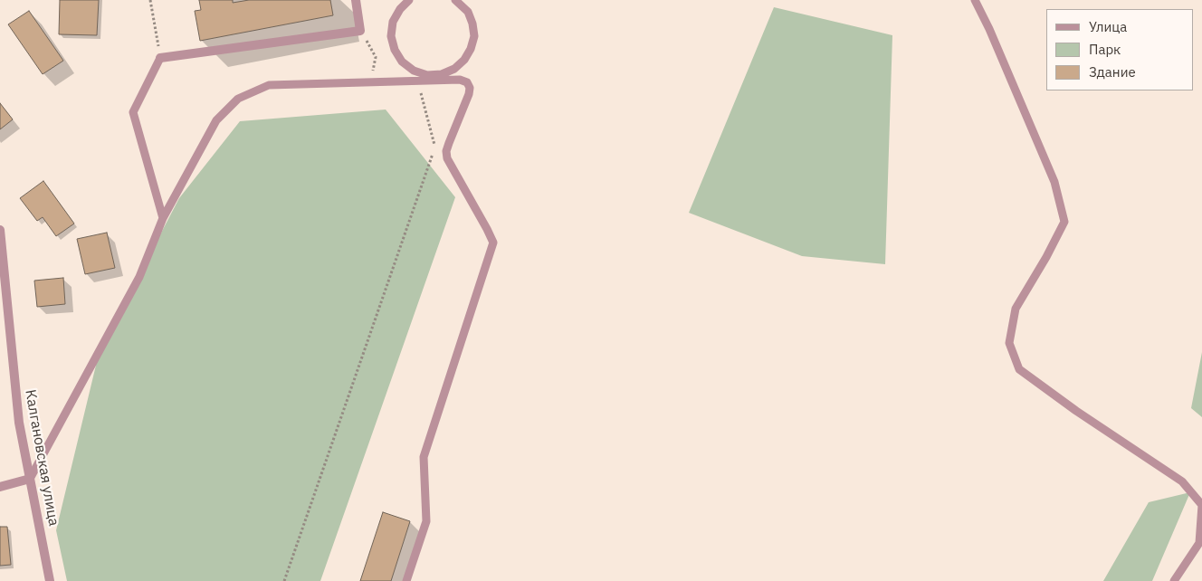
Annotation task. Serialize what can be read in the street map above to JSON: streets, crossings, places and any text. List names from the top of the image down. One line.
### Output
{"streets":{"street":["Калгановская улица"]},"legend":["Улица","Парк","Здание"]}
